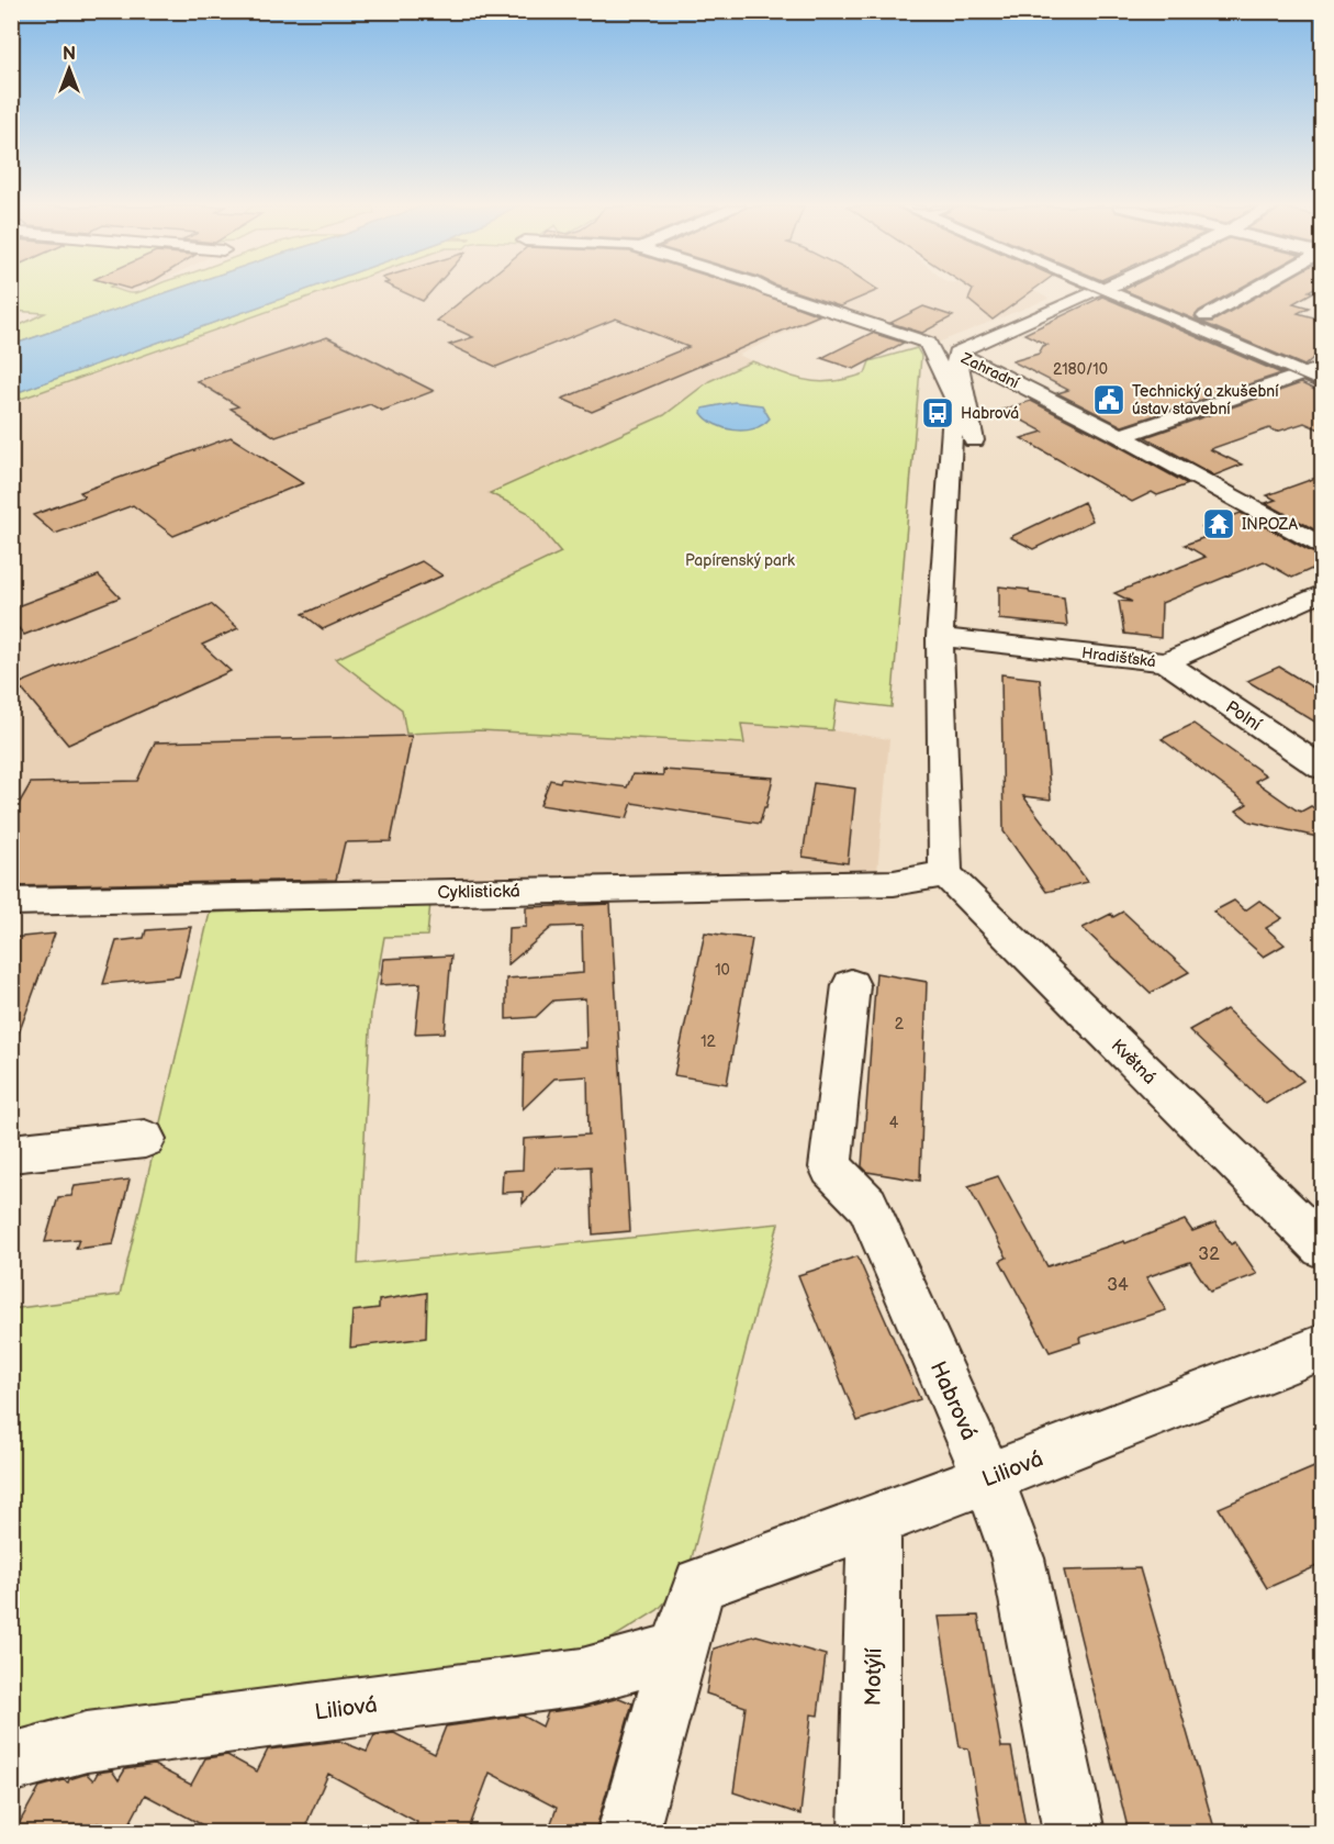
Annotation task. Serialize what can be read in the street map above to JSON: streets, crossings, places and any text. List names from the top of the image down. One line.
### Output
{"streets":{"street":["Zahradní","Hradišťská","Polní","Cyklistická","Květná","Habrová","Liliová","Motýlí"]},"crossings":[["Hradišťská","Polní"],["Cyklistická","Květná"],["Habrová","Liliová"],["Liliová","Motýlí"]],"parks":["Papírenský park"],"places":{"public building":["Technický a zkušební ústav stavební"],"bus stop":["Habrová"],"temple":["INPOZA"]},"house_numbers":["2180/10","10","2","12","4","32","34"],"north":"top"}
